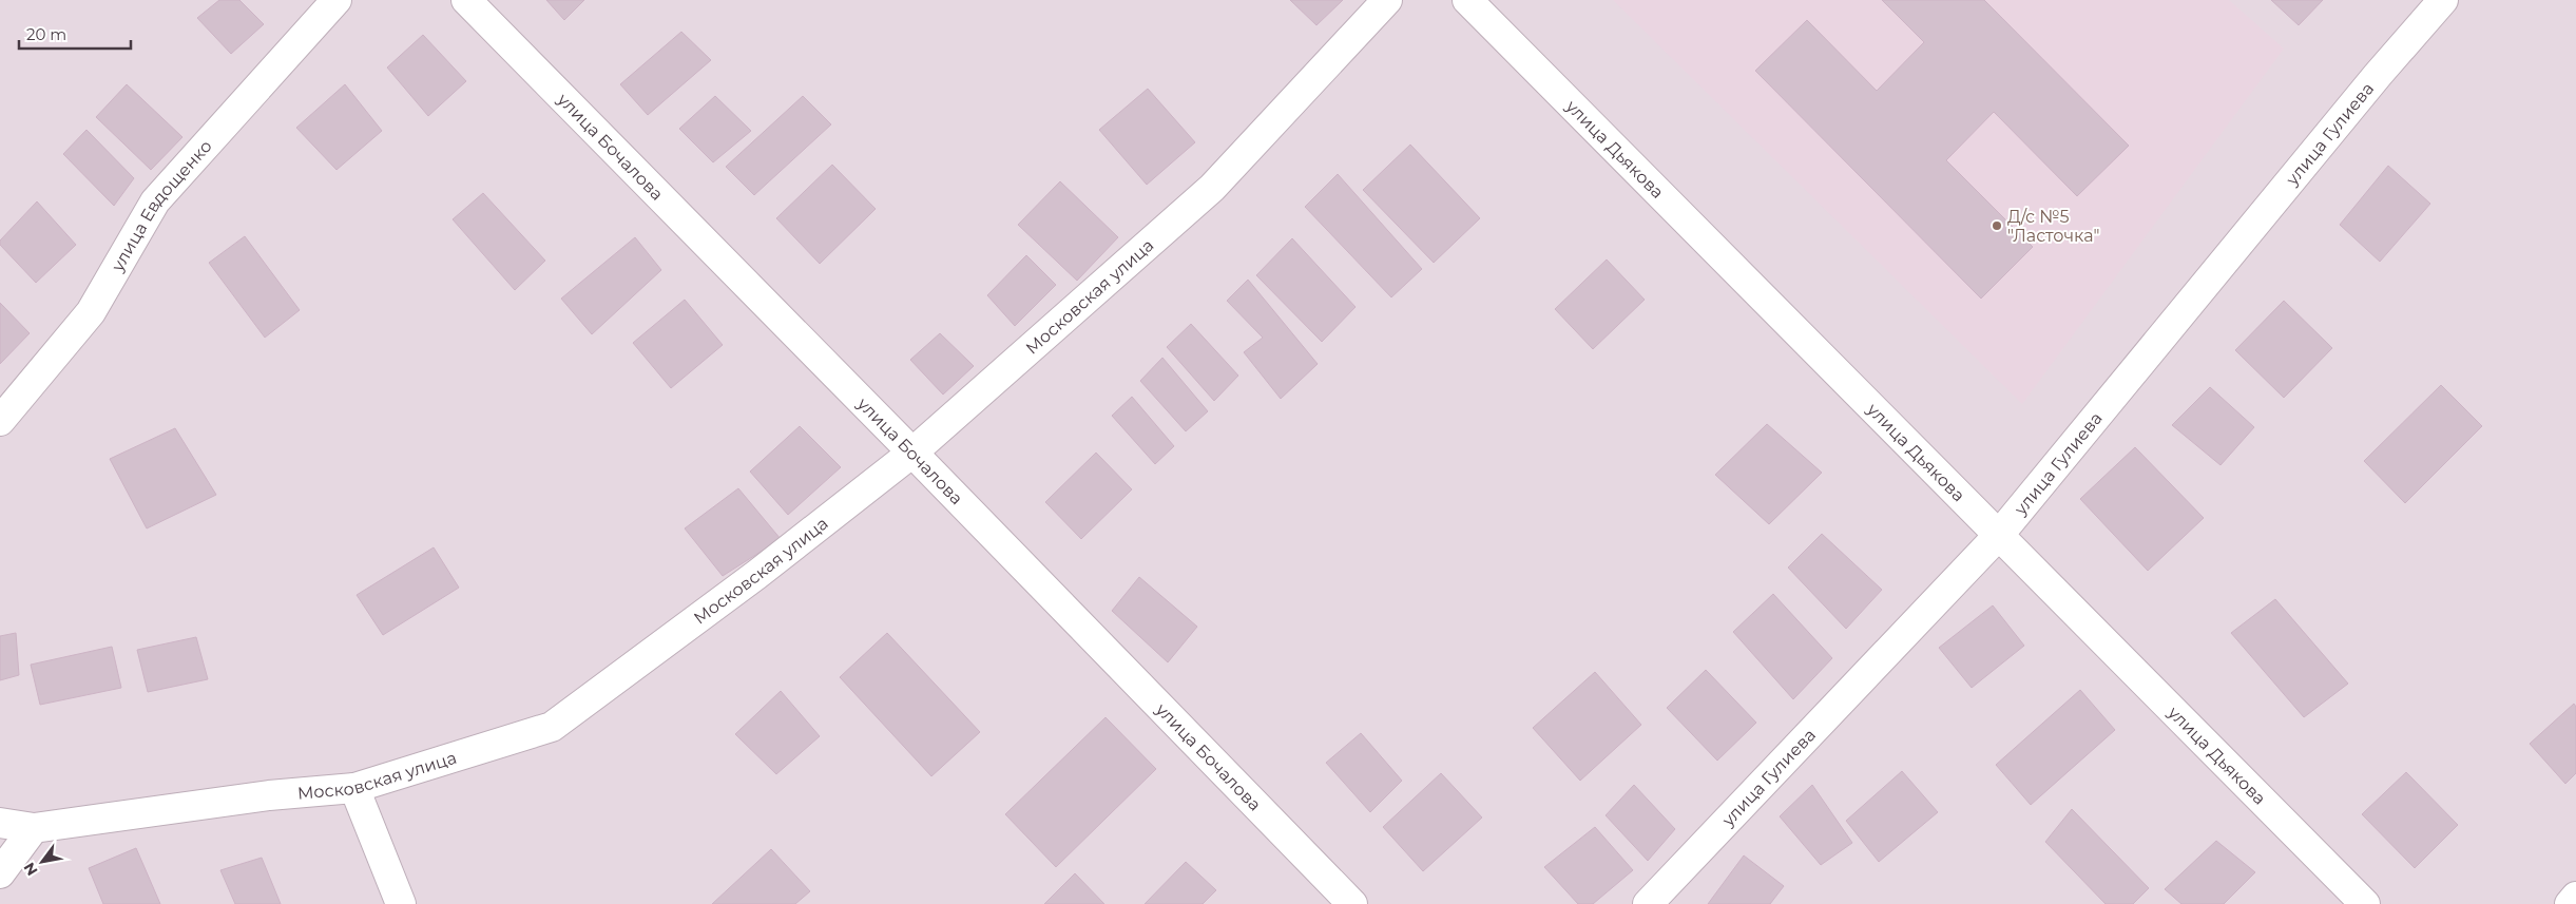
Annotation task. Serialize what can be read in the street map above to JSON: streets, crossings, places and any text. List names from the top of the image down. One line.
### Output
{"streets":{"street":["улица Гулиева","улица Бочалова","улица Дьякова","улица Евдощенко","Московская улица"]},"crossings":[["улица Гулиева","улица Дьякова"],["улица Бочалова","Московская улица"]],"places":["Д/с №5 \"Ласточка\""],"scale_bar":"20 m","north":"bottom left"}
